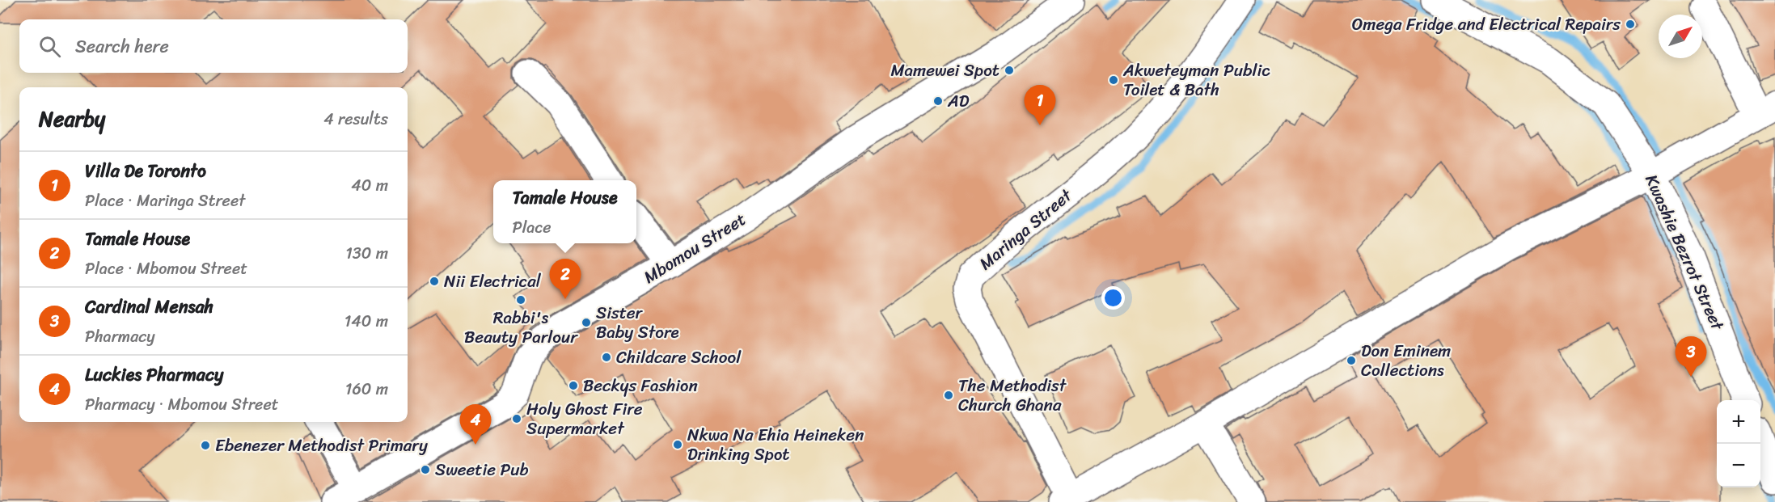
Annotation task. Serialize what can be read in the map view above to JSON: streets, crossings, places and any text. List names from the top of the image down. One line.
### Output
{"streets":{"street":["Maringa Street","Mbomou Street","Kwashie Bezrot Street"]},"places":["Omega Fridge and Electrical Repairs","Mamewei Spot","Akweteyman Public Toilet & Bath","AD","Nii Electrical","Rabbi's Beauty Parlour","Sister Baby Store","Childcare School","Don Eminem Collections","Beckys Fashion","The Methodist Church Ghana","Holy Ghost Fire Supermarket","Nkwa Na Ehia Heineken Drinking Spot","Ebenezer Methodist Primary","Sweetie Pub"],"north":"top right","page":{"search":"Search here","pins":["1","2","3","4"],"heading":["Nearby","4 results"],"list":[{"mark":"1","name":"Villa De Toronto","note":"Place · Maringa Street","value":"40 m"},{"mark":"2","name":"Tamale House","note":"Place · Mbomou Street","value":"130 m"},{"mark":"3","name":"Cardinal Mensah","note":"Pharmacy","value":"140 m"},{"mark":"4","name":"Luckies Pharmacy","note":"Pharmacy · Mbomou Street","value":"160 m"}],"popup":["Tamale House","Place"],"map_buttons":["+","−"]}}
